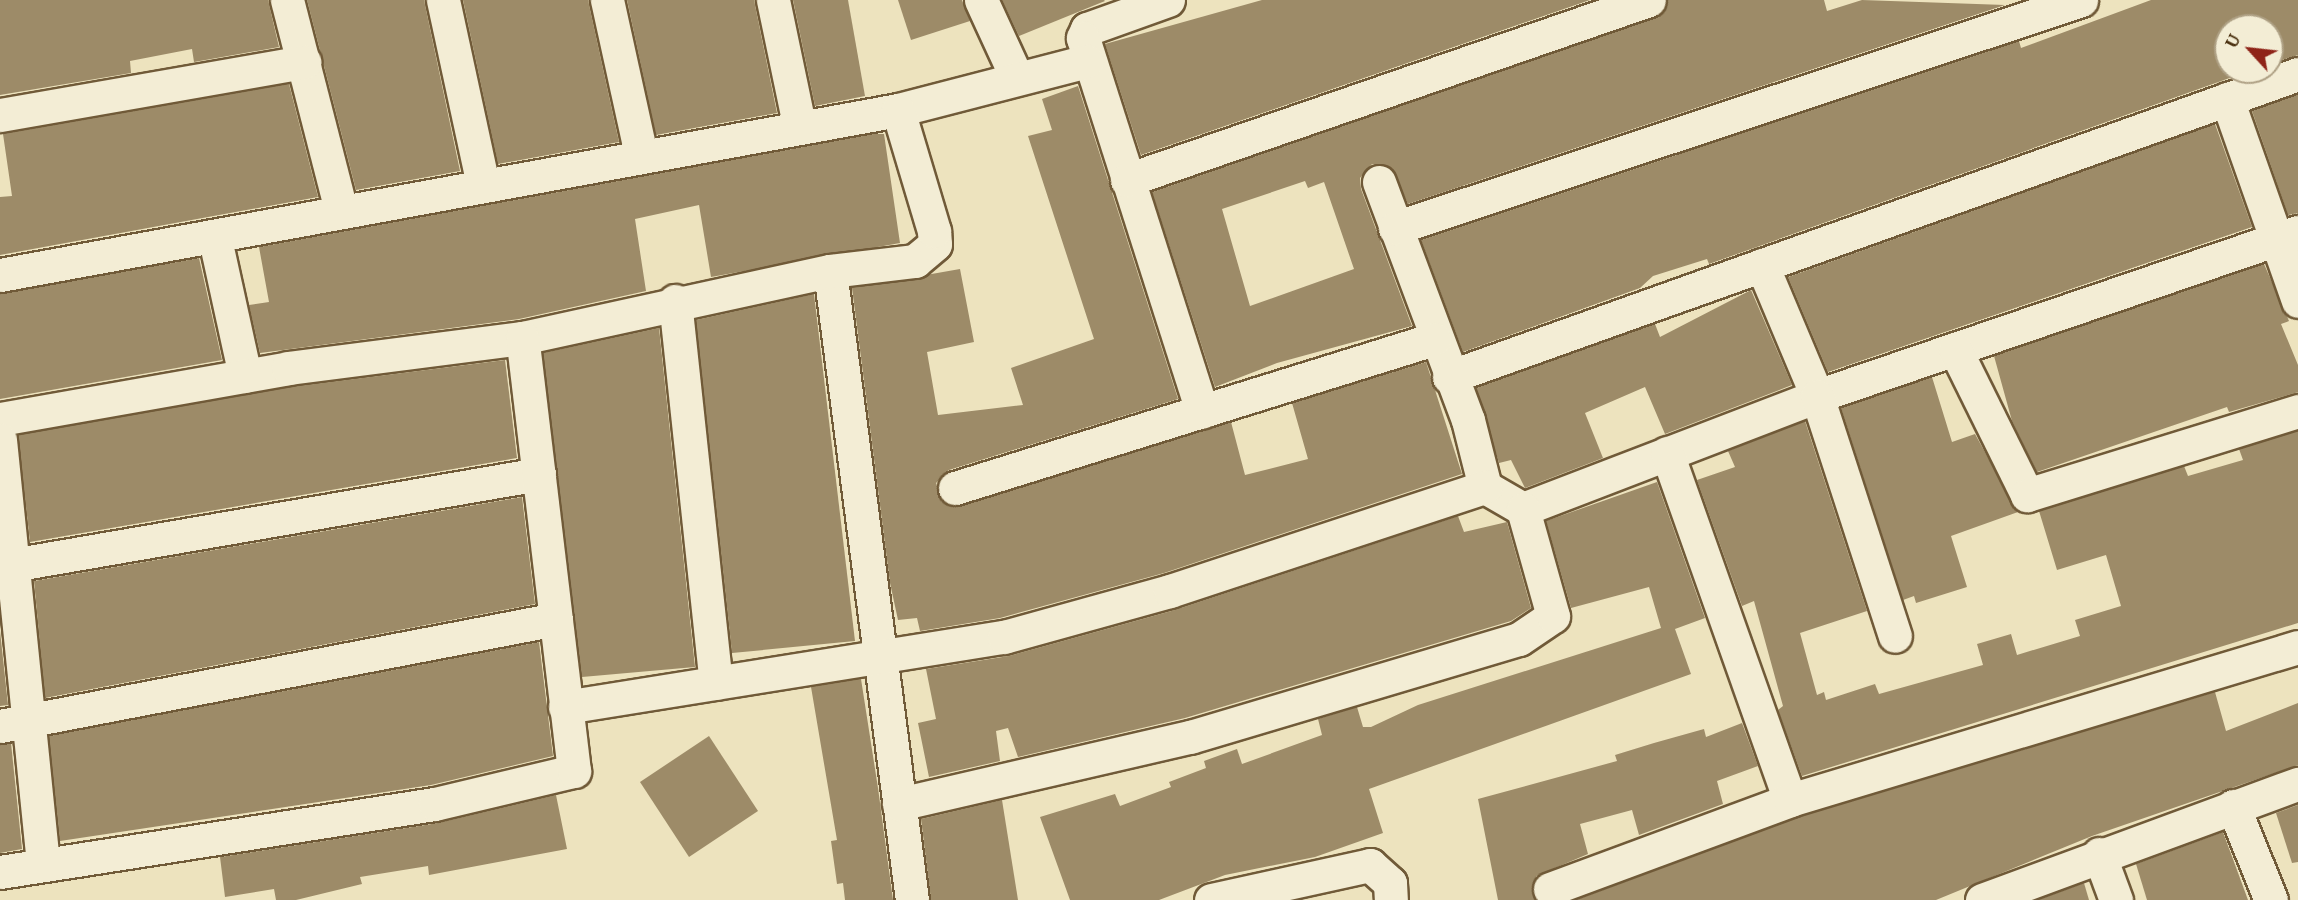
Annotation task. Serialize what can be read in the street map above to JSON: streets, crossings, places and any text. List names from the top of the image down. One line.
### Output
{"north":"top left"}
